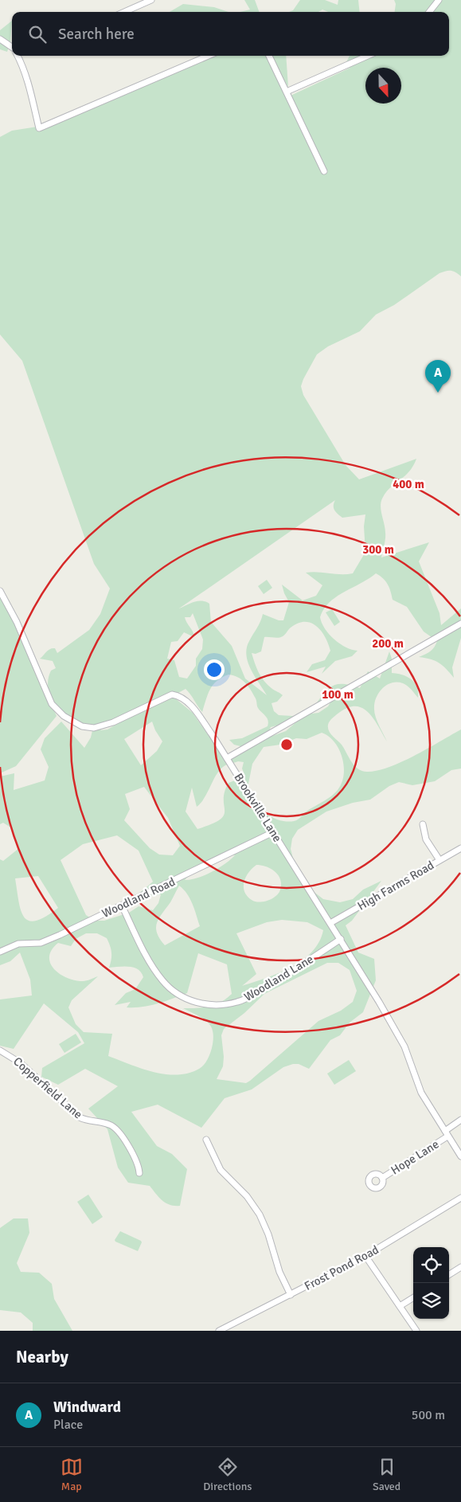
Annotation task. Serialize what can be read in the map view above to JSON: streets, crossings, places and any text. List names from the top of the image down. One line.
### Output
{"streets":{"street":["Brookville Lane","High Farms Road","Woodland Road","Woodland Lane","Copperfield Lane","Hope Lane","Frost Pond Road"]},"crossings":[["Brookville Lane","High Farms Road"],["Brookville Lane","Woodland Road"],["Brookville Lane","Woodland Lane"],["Brookville Lane","Hope Lane"],["Woodland Road","Woodland Lane"]],"north":"bottom","page":{"search":"Search here","pins":"A","heading":"Nearby","list":[{"mark":"A","name":"Windward","note":"Place","value":"500 m"}],"nav":["Map","Directions","Saved"]},"rings":["400 m","300 m","200 m","100 m"]}
